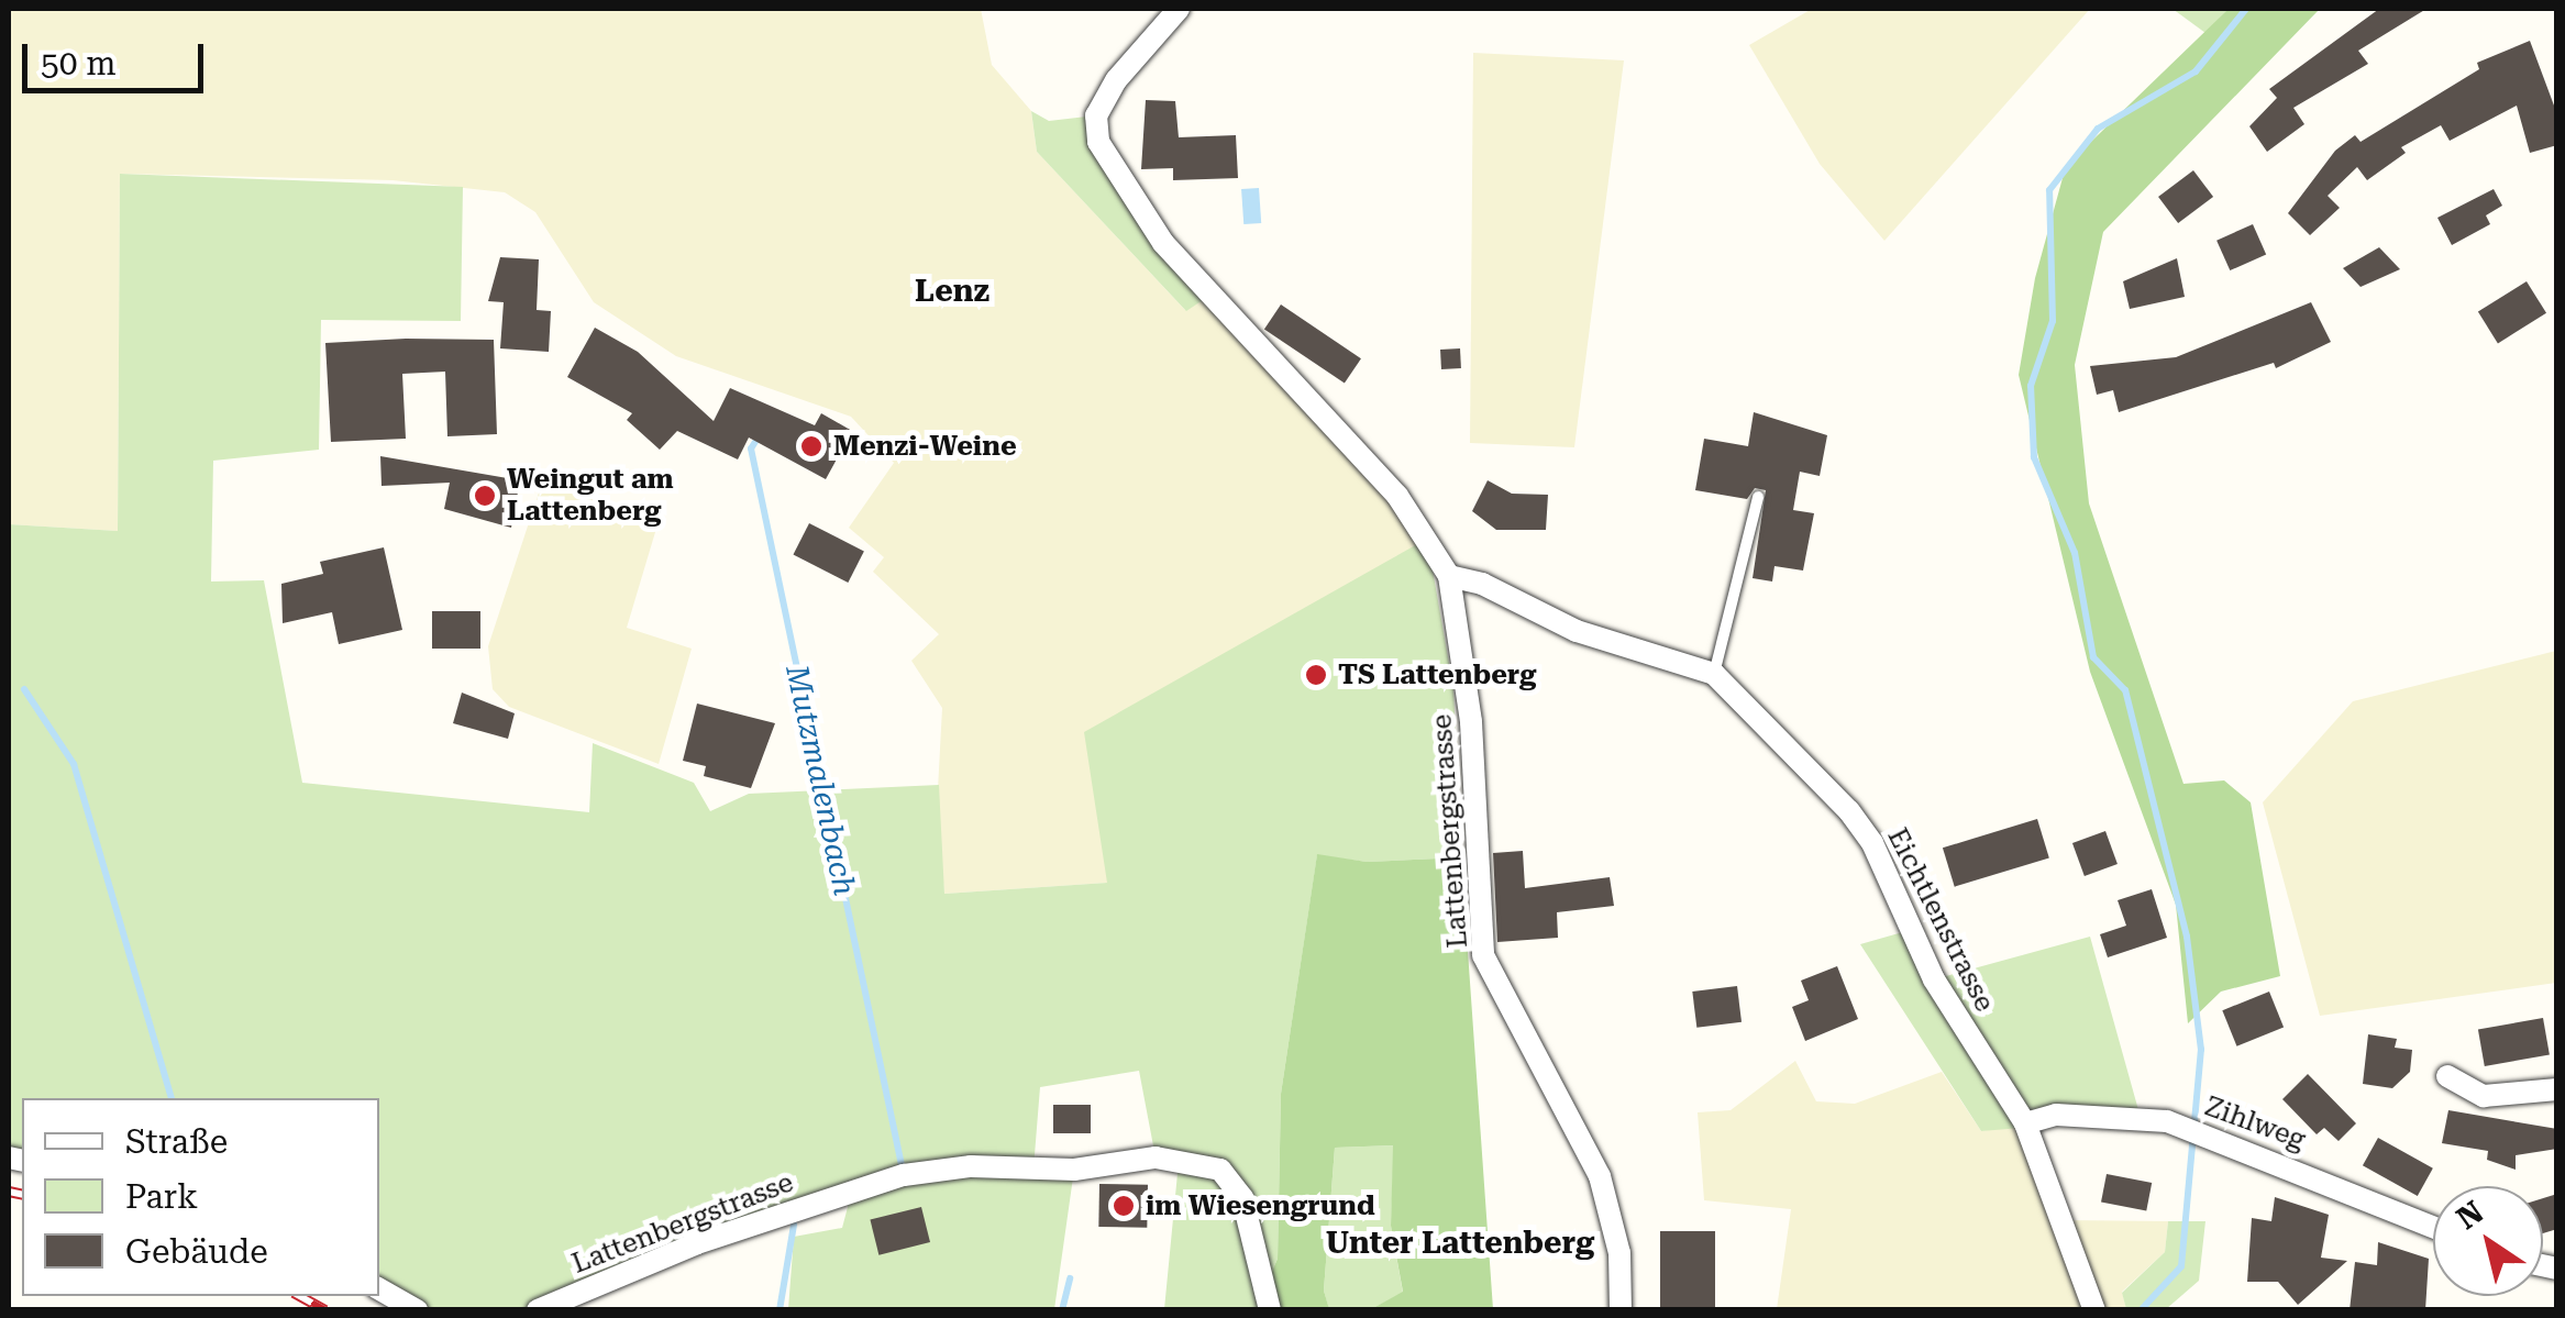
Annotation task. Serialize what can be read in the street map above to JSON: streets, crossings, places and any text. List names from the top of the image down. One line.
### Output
{"streets":{"street":["Lattenbergstrasse","Eichtlenstrasse","Zihlweg"]},"crossings":[["Lattenbergstrasse","Eichtlenstrasse"],["Eichtlenstrasse","Zihlweg"]],"districts":["Lenz","Unter Lattenberg"],"water":["Mutzmalenbach"],"places":["Menzi-Weine","Weingut am Lattenberg","TS Lattenberg","im Wiesengrund"],"legend":["Straße","Park","Gebäude"],"scale_bar":"50 m","north":"top left"}
